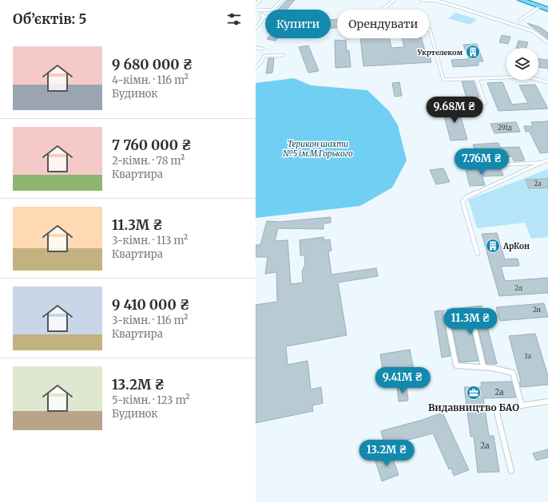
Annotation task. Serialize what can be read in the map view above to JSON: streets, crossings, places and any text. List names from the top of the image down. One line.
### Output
{"parks":["Терикон шахти №5 ім.М.Горького"],"places":{"building":["Укртелеком","АрКон"],"office":["Видавництво БАО"]},"house_numbers":["291д","2а","2л","2н","1а","2а","2а"],"page":{"heading":"Об’єктів: 5","chip":["Купити","Орендувати"],"list":[{"name":"9 680 000 ₴","note":"4-кімн. · 116 m² · Будинок"},{"name":"7 760 000 ₴","note":"2-кімн. · 78 m² · Квартира"},{"name":"11.3M ₴","note":"3-кімн. · 113 m² · Квартира"},{"name":"9 410 000 ₴","note":"3-кімн. · 116 m² · Квартира"},{"name":"13.2M ₴","note":"5-кімн. · 123 m² · Будинок"}],"price":["9.68M ₴","7.76M ₴","11.3M ₴","9.41M ₴","13.2M ₴"]}}
